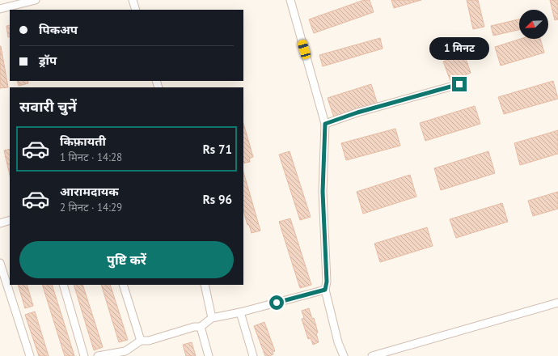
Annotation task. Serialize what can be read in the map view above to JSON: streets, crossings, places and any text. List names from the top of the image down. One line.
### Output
{"north":"bottom left","page":{"banner":["पिकअप","ड्रॉप"],"bubble":"1 मिनट","heading":"सवारी चुनें","list":[{"name":"किफ़ायती","note":"1 मिनट · 14:28","value":"Rs 71"},{"name":"आरामदायक","note":"2 मिनट · 14:29","value":"Rs 96"}],"buttons":"पुष्टि करें"}}
